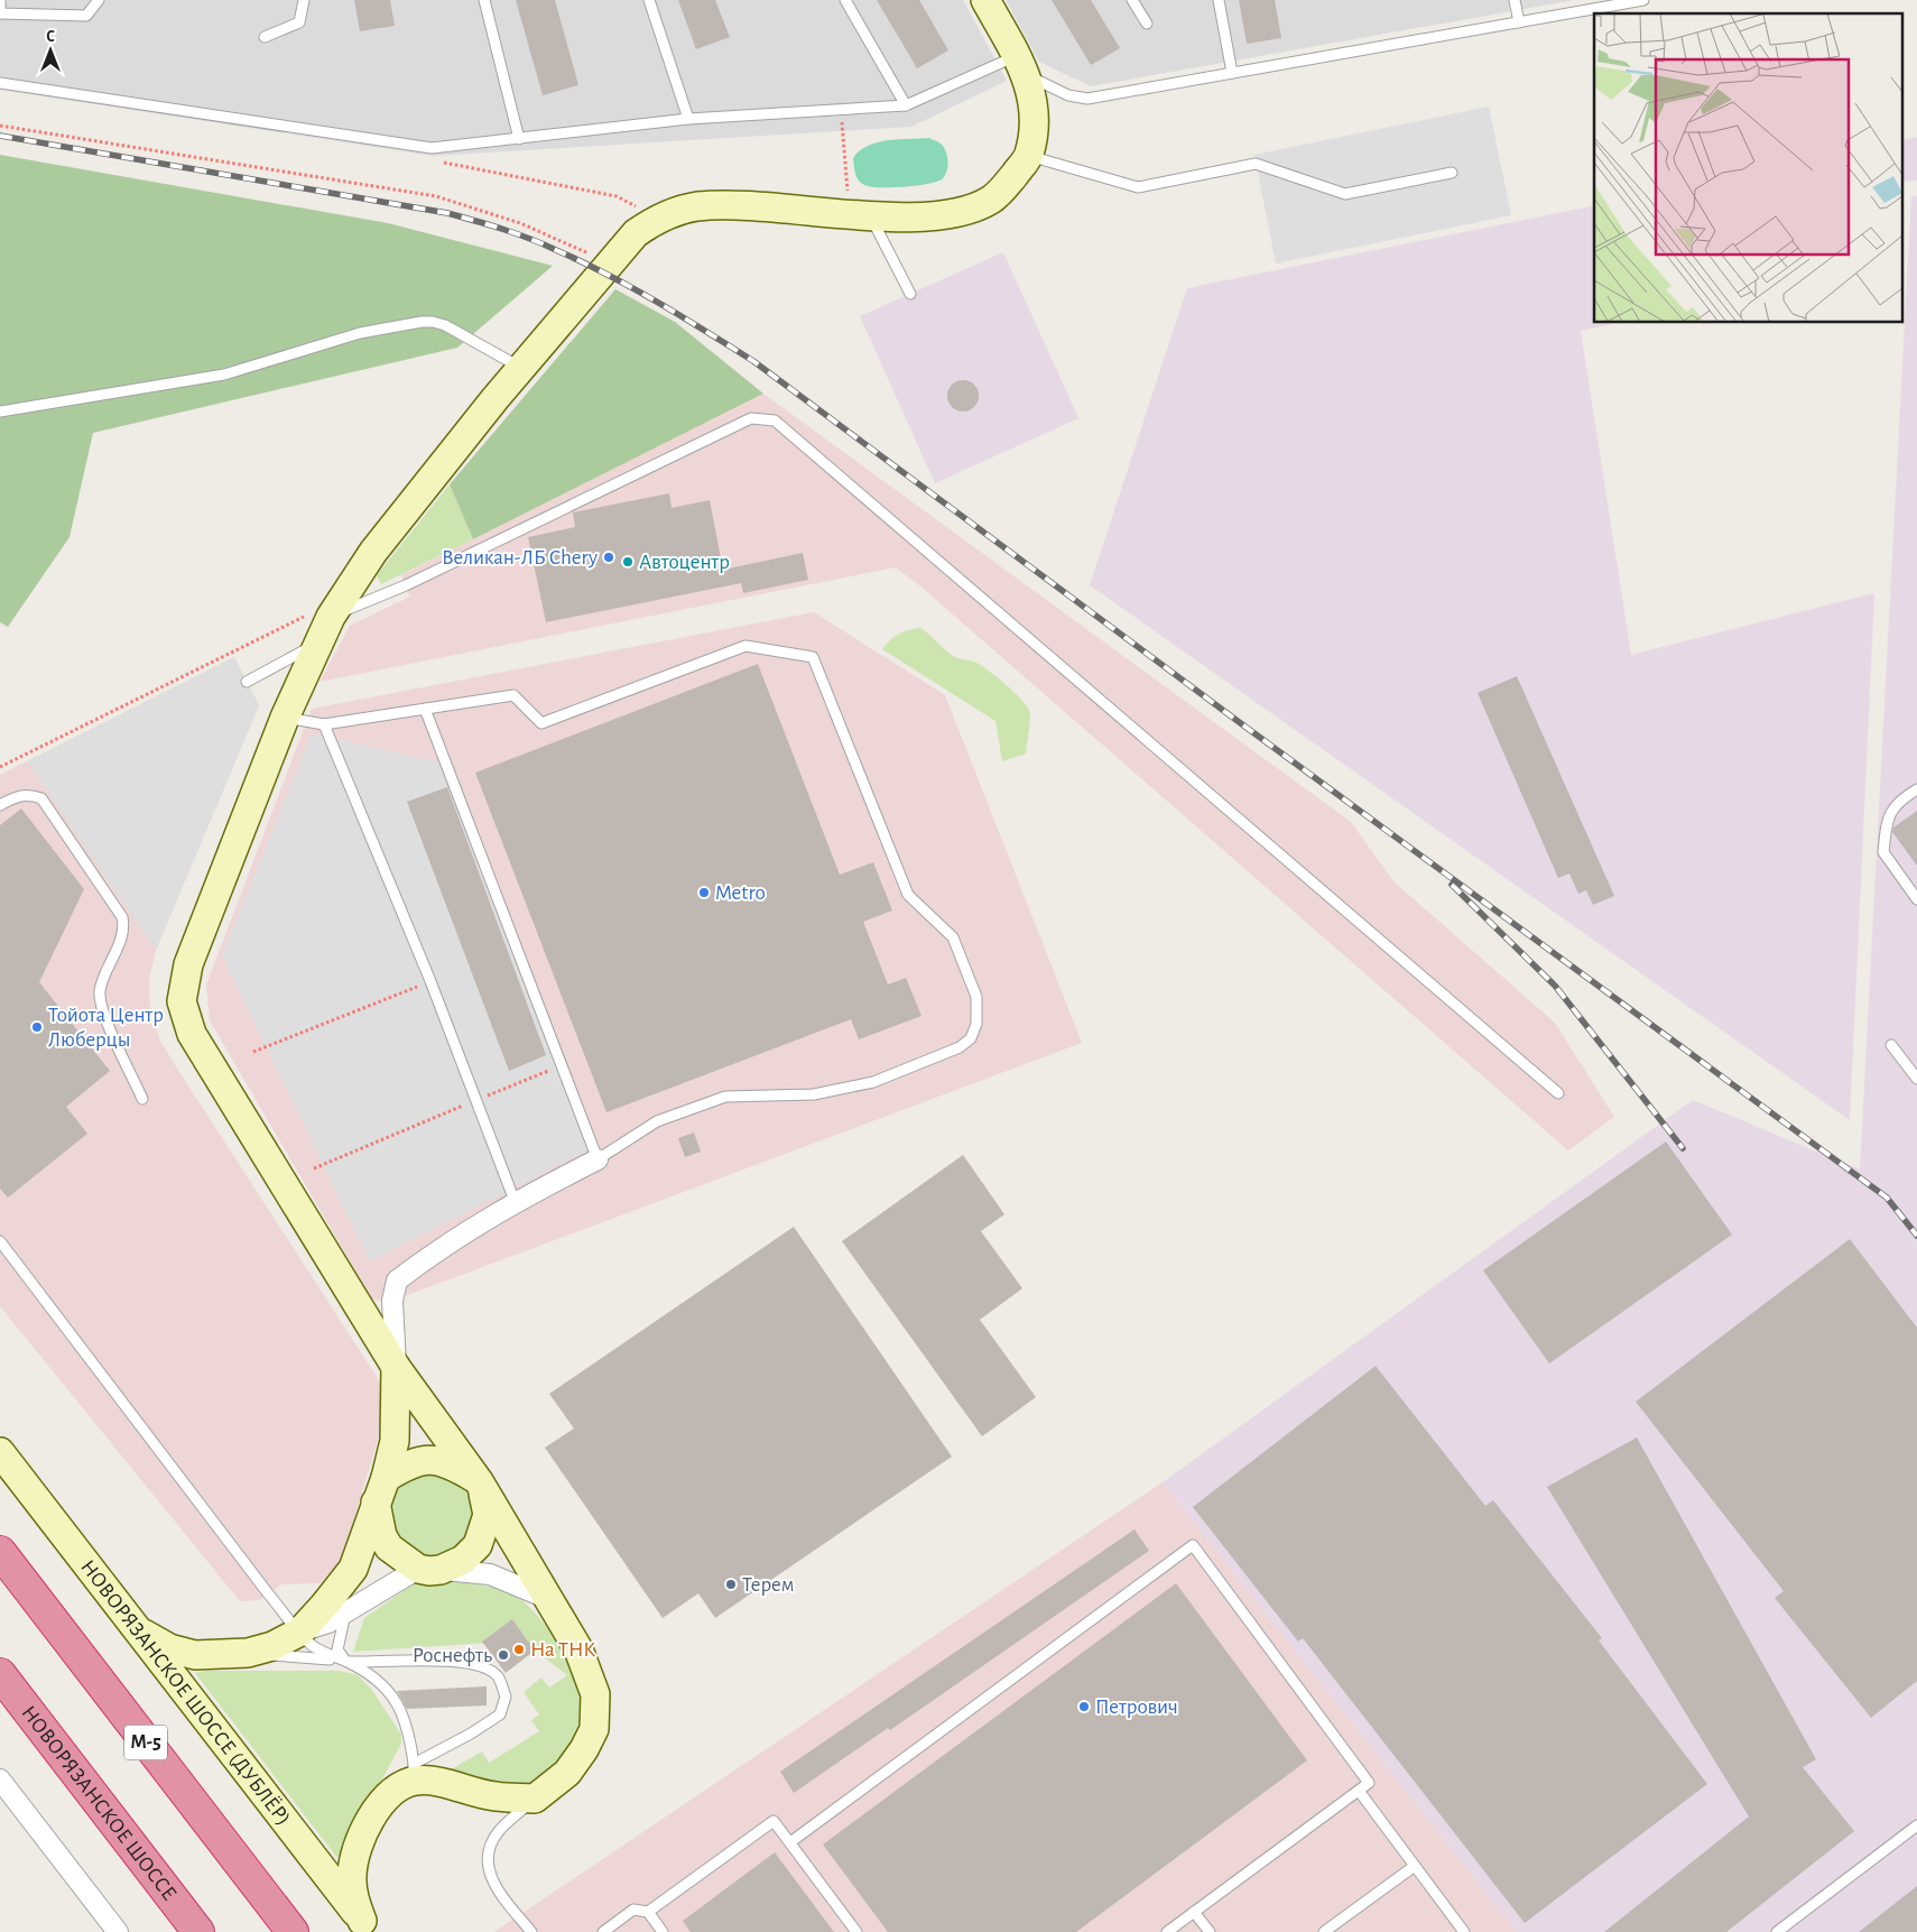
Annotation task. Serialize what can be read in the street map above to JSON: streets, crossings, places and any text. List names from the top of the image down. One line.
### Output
{"streets":{"highway":["М-5","НОВОРЯЗАНСКОЕ ШОССЕ"],"street":["НОВОРЯЗАНСКОЕ ШОССЕ (ДУБЛЁР)"]},"places":["Великан-ЛБ Chery","Автоцентр","Metro","Тойота Центр Люберцы","Терем","На ТНК","Роснефть","Петрович"],"north":"top"}
